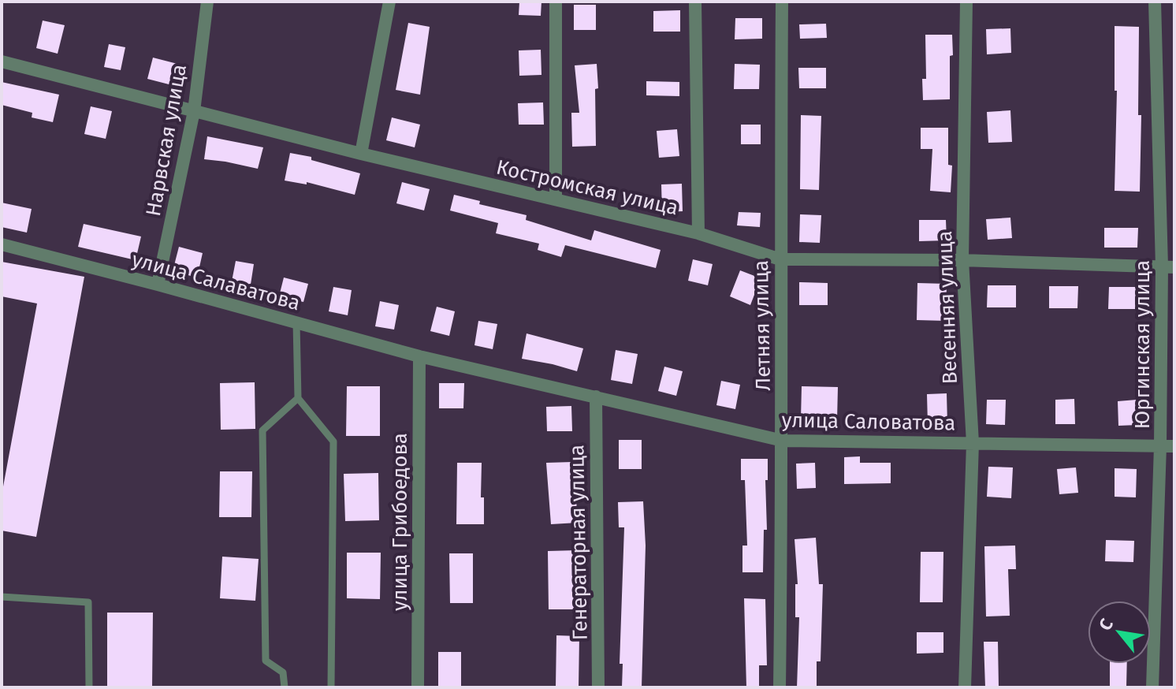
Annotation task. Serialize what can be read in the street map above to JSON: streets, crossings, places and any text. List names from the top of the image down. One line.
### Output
{"streets":{"street":["Нарвская улица","Костромская улица","улица Салаватова","Весенняя улица","Летняя улица","Юргинская улица","улица Саловатова","улица Грибоедова","Генераторная улица"]},"crossings":[["Нарвская улица","Костромская улица"],["Нарвская улица","улица Салаватова"],["Костромская улица","Весенняя улица"],["Костромская улица","Летняя улица"],["Костромская улица","Юргинская улица"],["улица Салаватова","улица Саловатова"],["улица Салаватова","улица Грибоедова"],["Весенняя улица","улица Саловатова"],["Летняя улица","улица Саловатова"],["Юргинская улица","улица Саловатова"],["улица Саловатова","улица Грибоедова"],["улица Саловатова","Генераторная улица"]],"north":"top left"}
